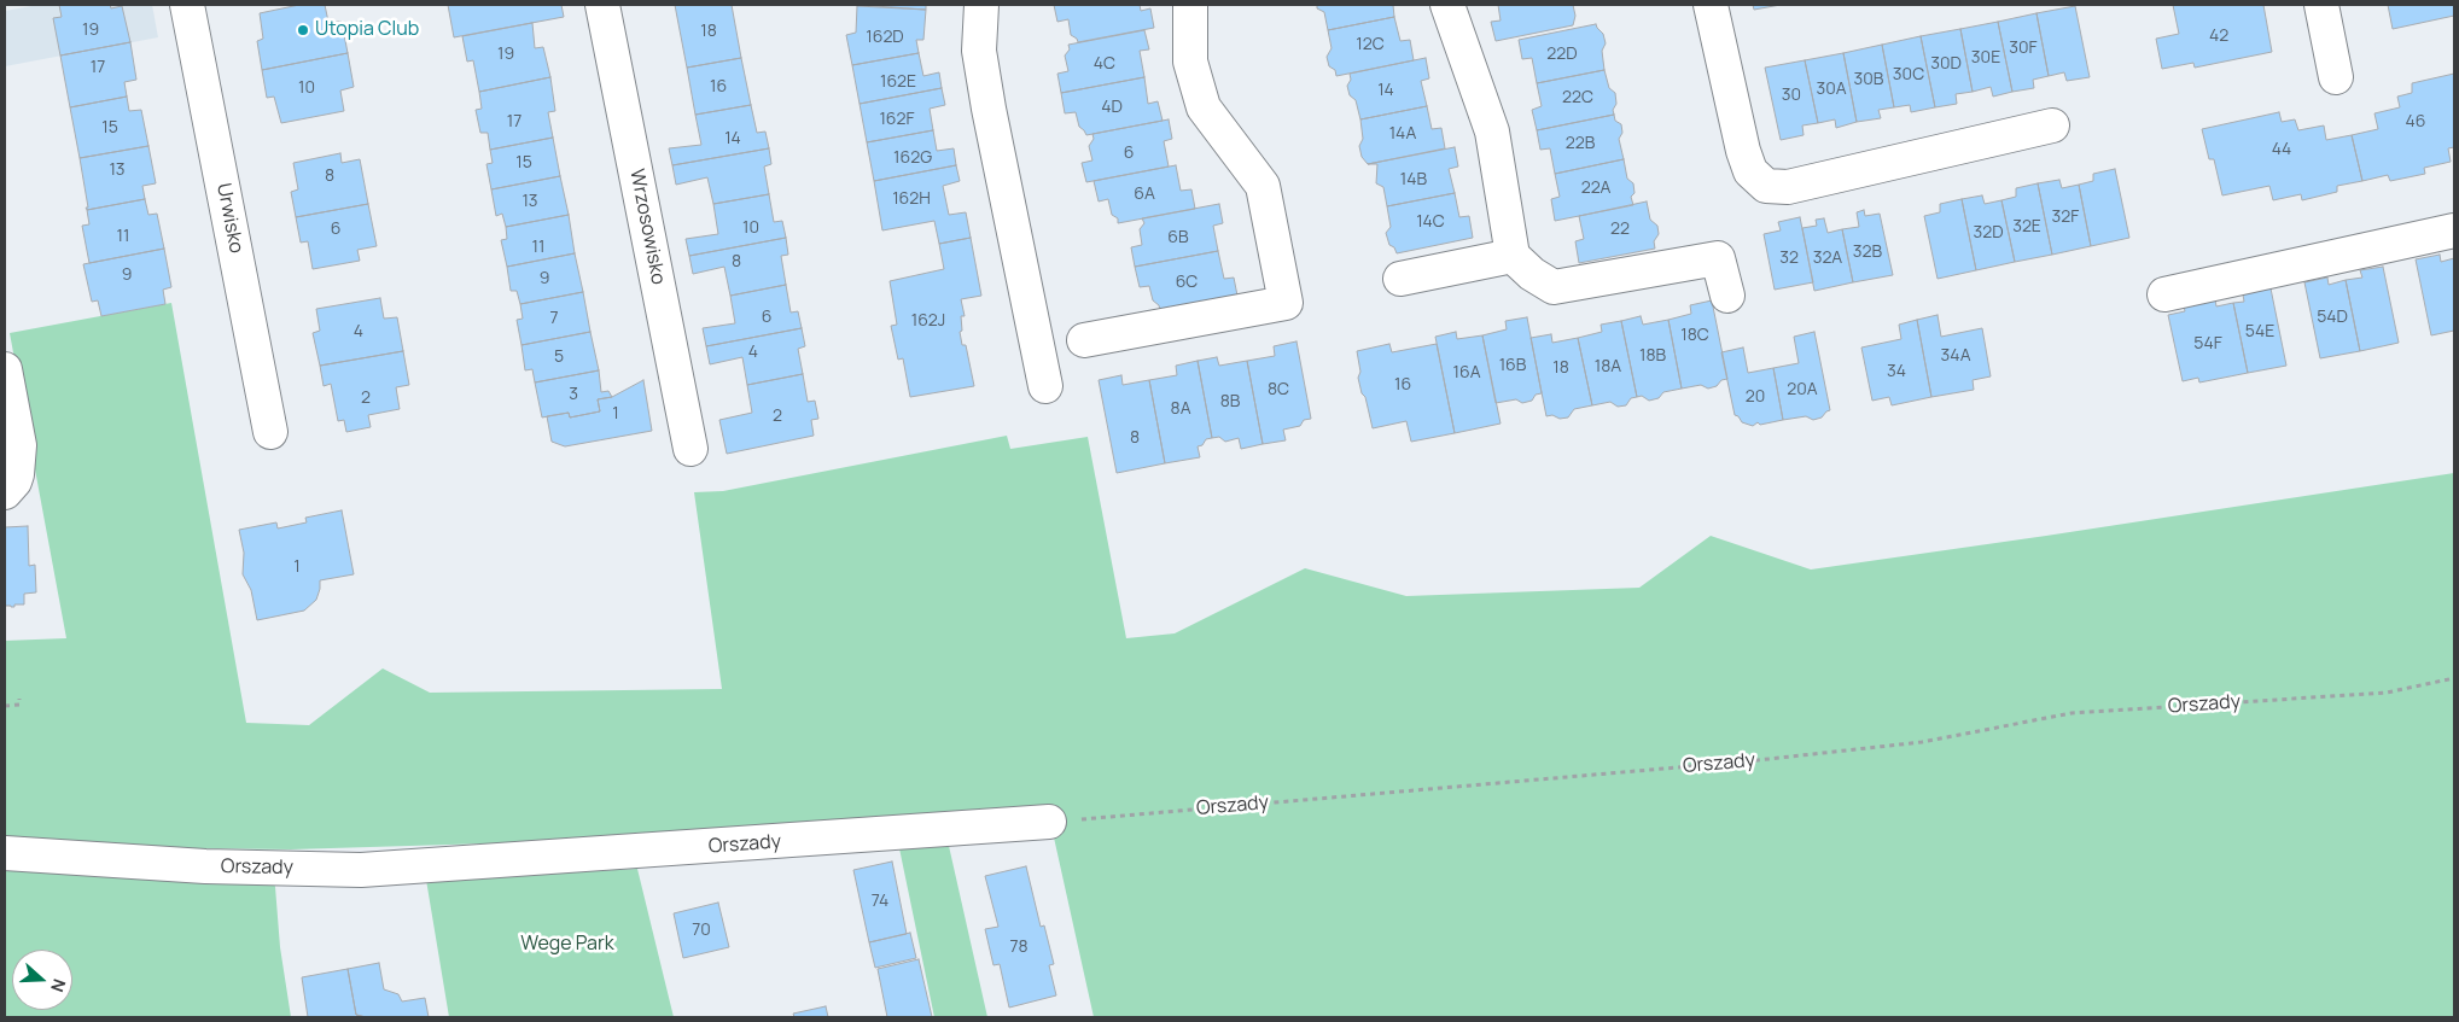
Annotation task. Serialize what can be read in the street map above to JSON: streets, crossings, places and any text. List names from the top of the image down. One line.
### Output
{"streets":{"street":["Urwisko","Wrzosowisko","Orszady"]},"parks":["Wege Park"],"places":["Utopia Club"],"house_numbers":["19","18","42","162D","12C","30F","19","22D","30E","4C","30D","17","30C","30B","162E","16","10","30A","14","30","22C","4D","162F","17","46","15","14A","14","22B","44","6","162G","15","13","8","14B","22A","6A","162H","13","32F","14C","32E","10","6","22","32D","11","6B","11","32B","32","32A","8","9","9","6C","6","54D","7","162J","4","54E","18C","54F","4","18B","34A","5","16B","18A","18","34","16A","16","8C","20A","3","20","2","8B","8A","1","2","8","1","74","70","78"],"north":"right"}
